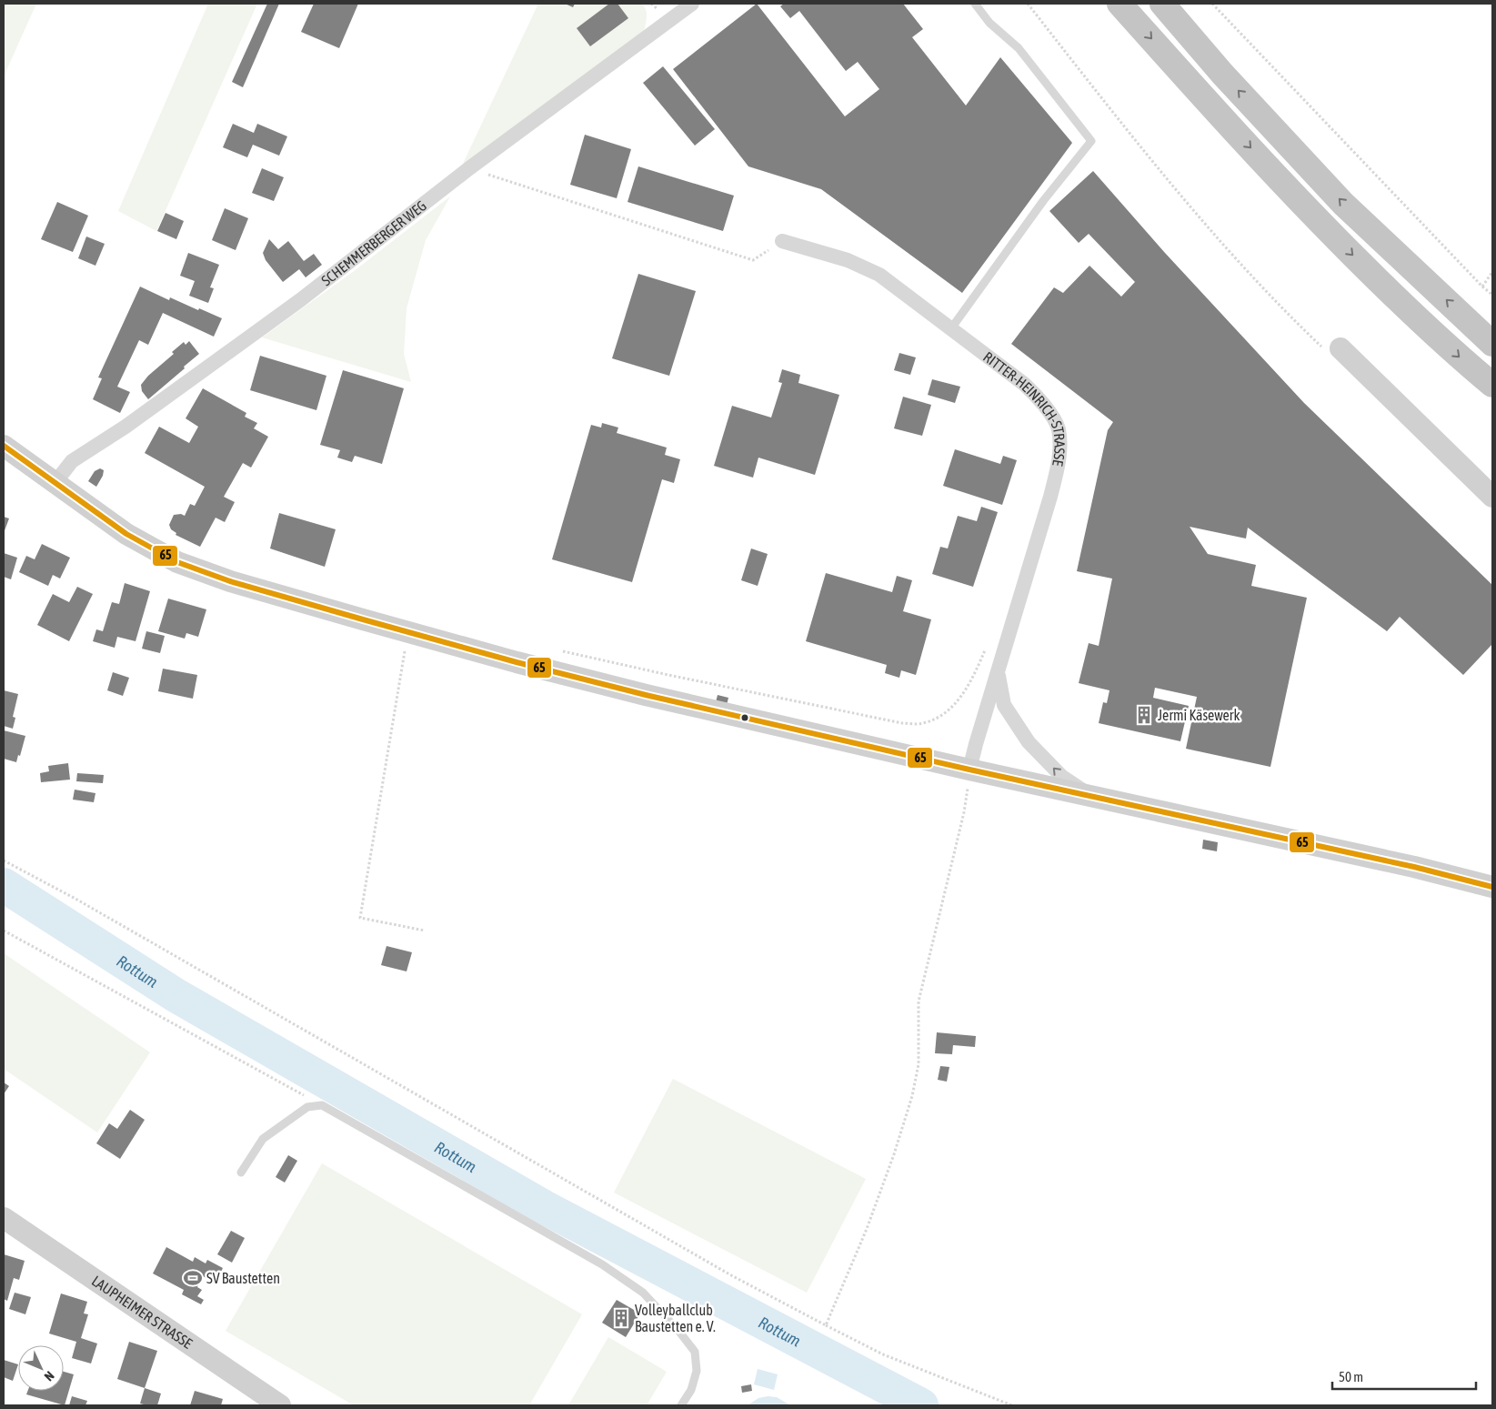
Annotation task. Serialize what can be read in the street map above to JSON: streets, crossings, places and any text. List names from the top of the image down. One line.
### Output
{"streets":{"main road":["LAUPHEIMER STRASSE"],"street":["SCHEMMERBERGER WEG","RITTER-HEINRICH-STRASSE"]},"water":["Rottum"],"places":{"building":["Jermi Käsewerk","Volleyballclub Baustetten e. V."],"sports":["SV Baustetten"]},"lines":["transit line 65"],"scale_bar":"50 m","north":"bottom right"}
